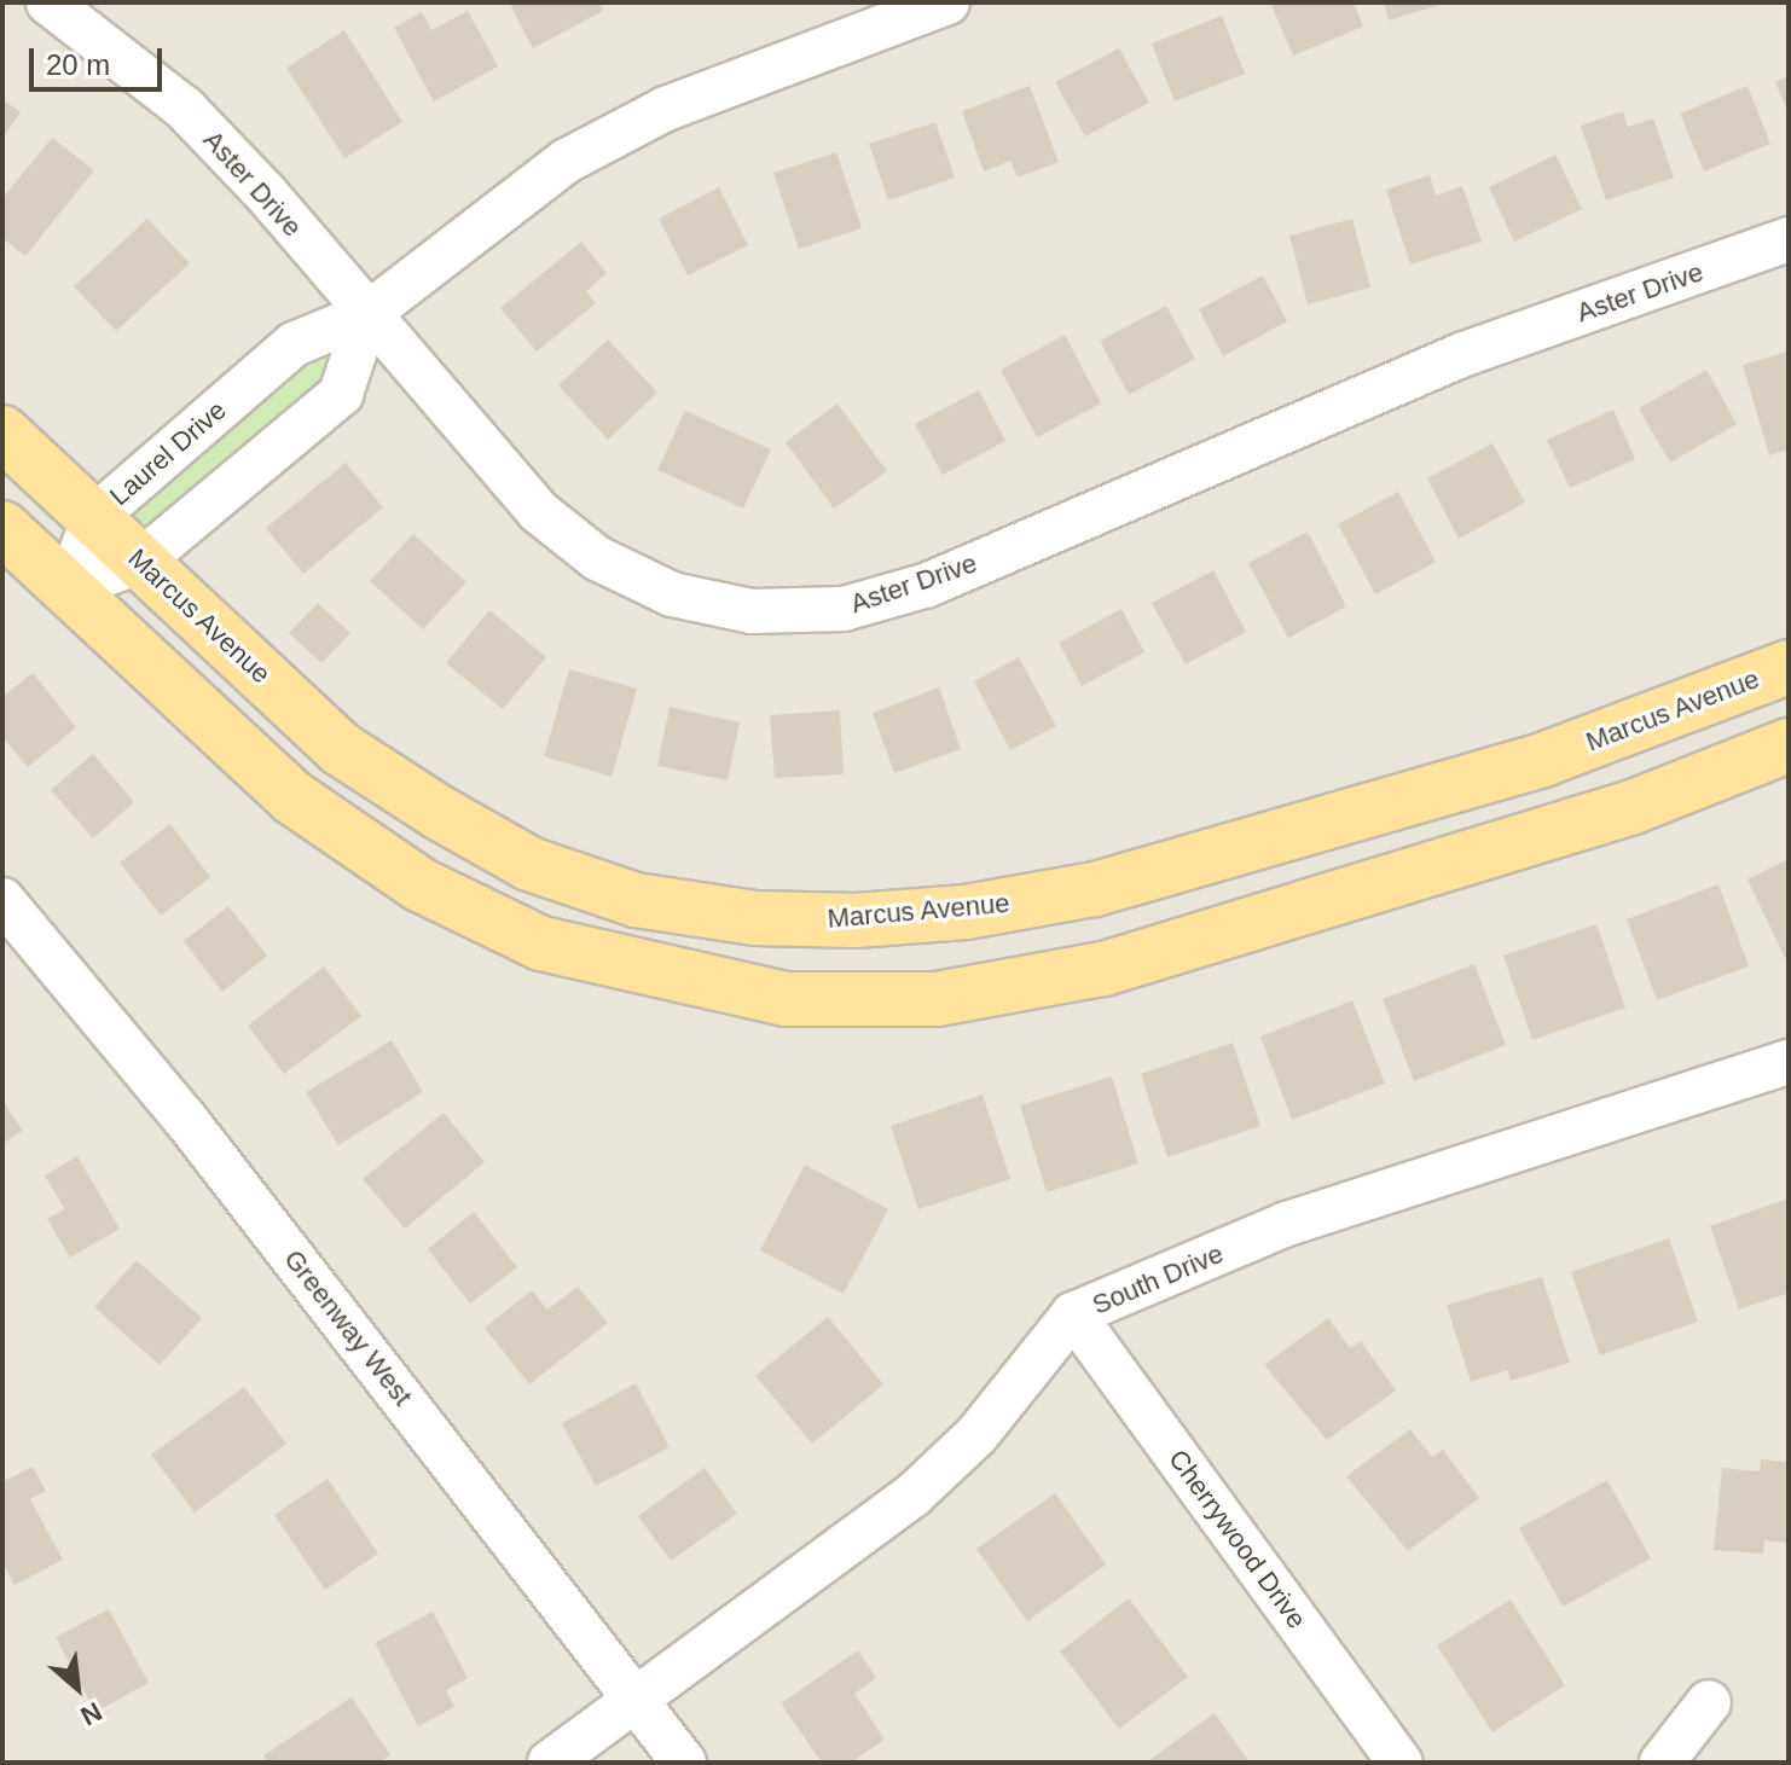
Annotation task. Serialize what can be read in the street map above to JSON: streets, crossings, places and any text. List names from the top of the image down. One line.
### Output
{"streets":{"main road":["Marcus Avenue"],"street":["Aster Drive","Laurel Drive","South Drive","Greenway West","Cherrywood Drive"]},"crossings":[["Aster Drive","Laurel Drive"],["Laurel Drive","Marcus Avenue"],["South Drive","Greenway West"],["South Drive","Cherrywood Drive"]],"scale_bar":"20 m","north":"bottom right"}
